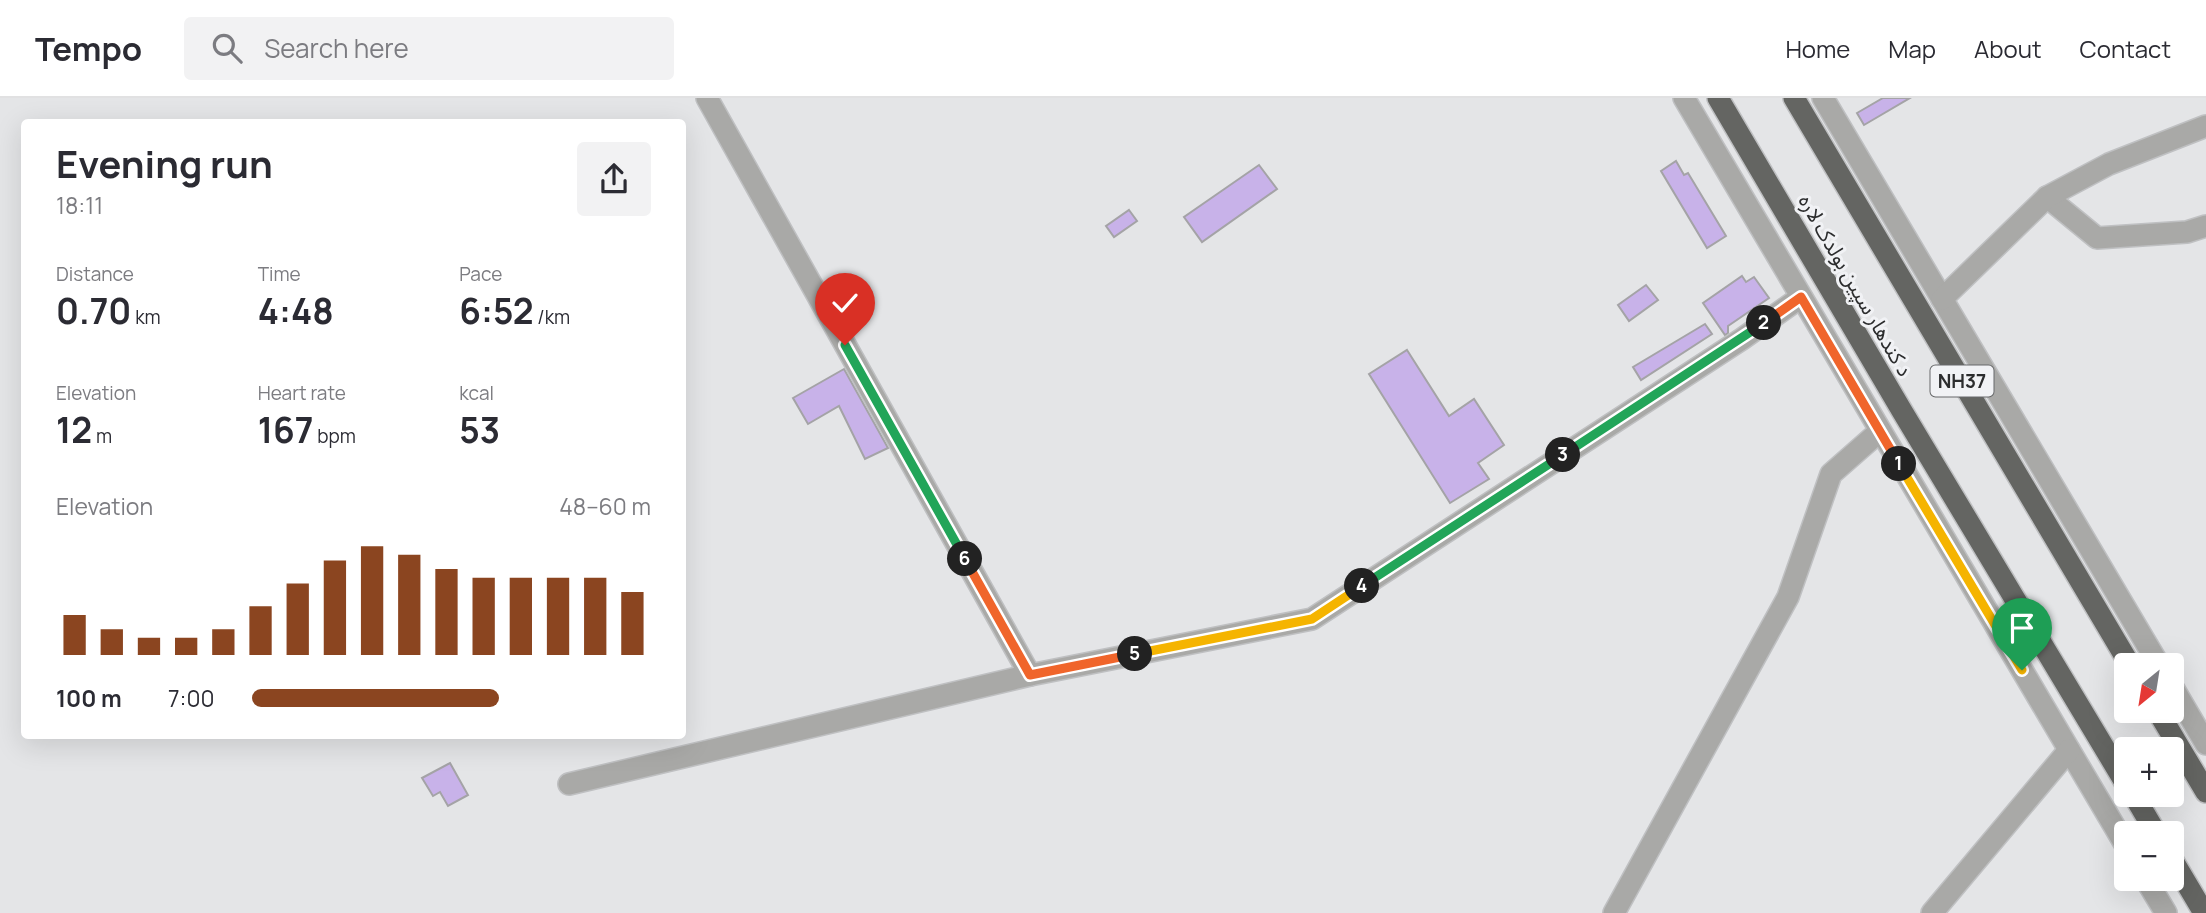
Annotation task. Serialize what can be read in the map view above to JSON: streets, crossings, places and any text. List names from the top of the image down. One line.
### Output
{"streets":{"highway":["د کندهار سپین بولدک لاره","NH37"]},"north":"bottom left","page":{"header":"Tempo","search":"Search here","nav":["Home","Map","About","Contact"],"heading":["Evening run","18:11"],"stats":[["Distance","0.70 km"],["Time","4:48"],["Pace","6:52 /km"],["Elevation","12 m"],["Heart rate","167 bpm"],["kcal","53"]],"pins":["2","3","1","6","4","5"],"chart":["Elevation","48–60 m"],"map_buttons":["+","−"],"list":[{"name":"100 m","note":"7:00"}]}}
